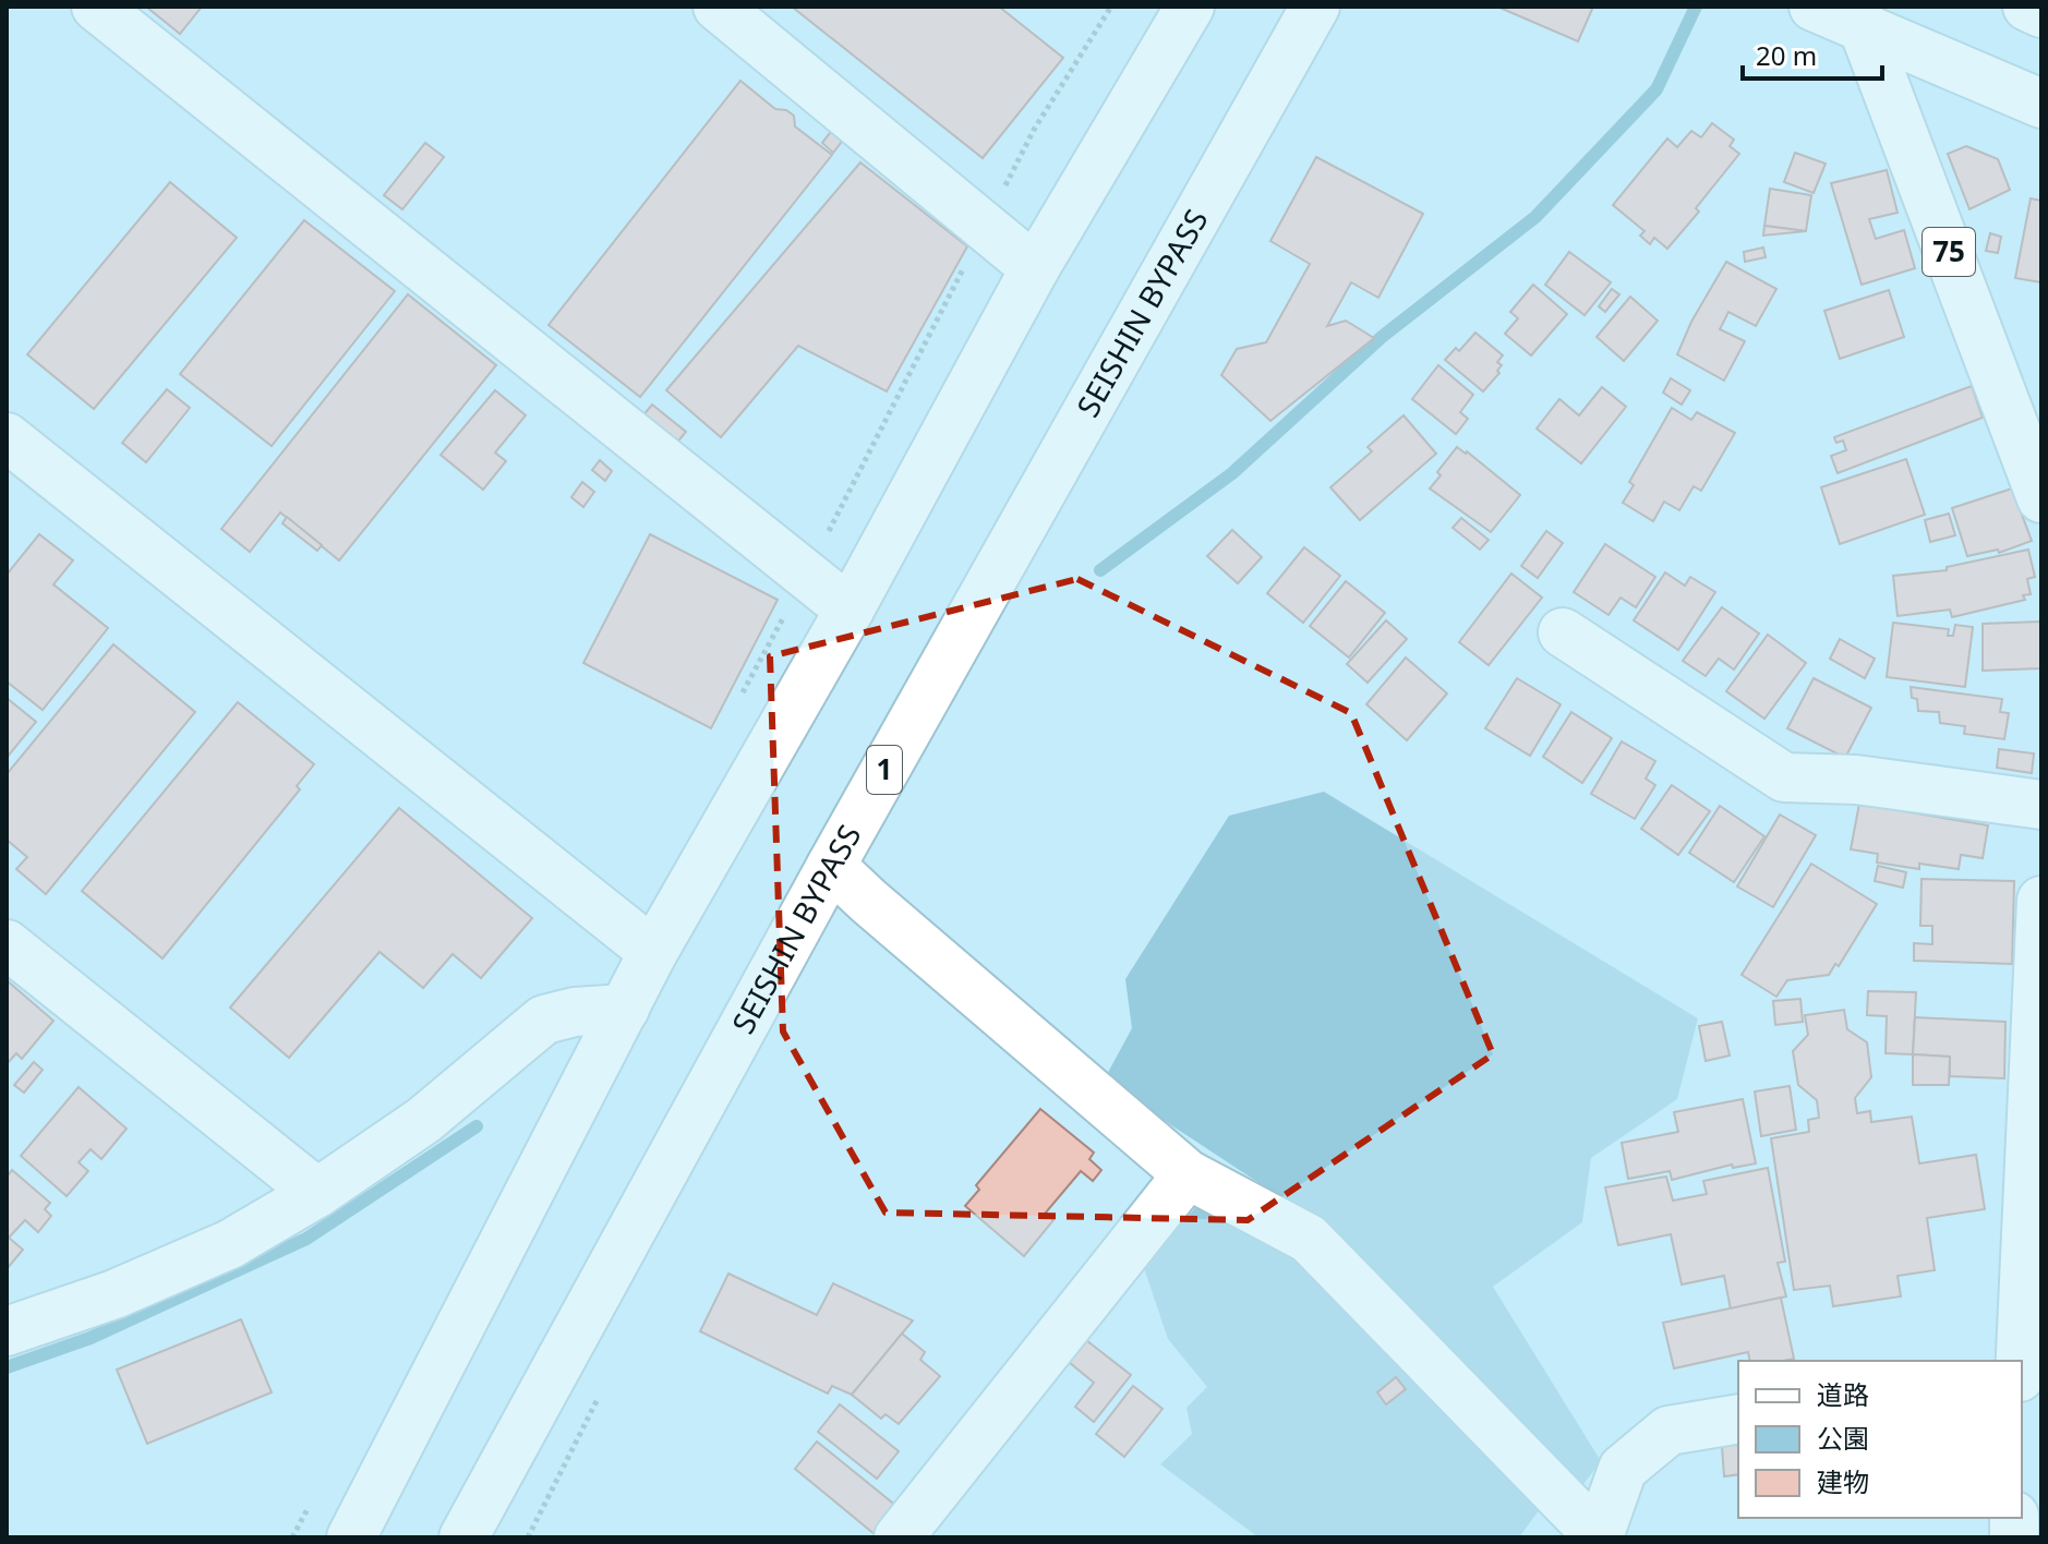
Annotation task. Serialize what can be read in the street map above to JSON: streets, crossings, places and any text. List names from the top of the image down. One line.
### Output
{"streets":{"main road":["75","SEISHIN BYPASS","1"]},"legend":["道路","公園","建物"],"scale_bar":"20 m"}
